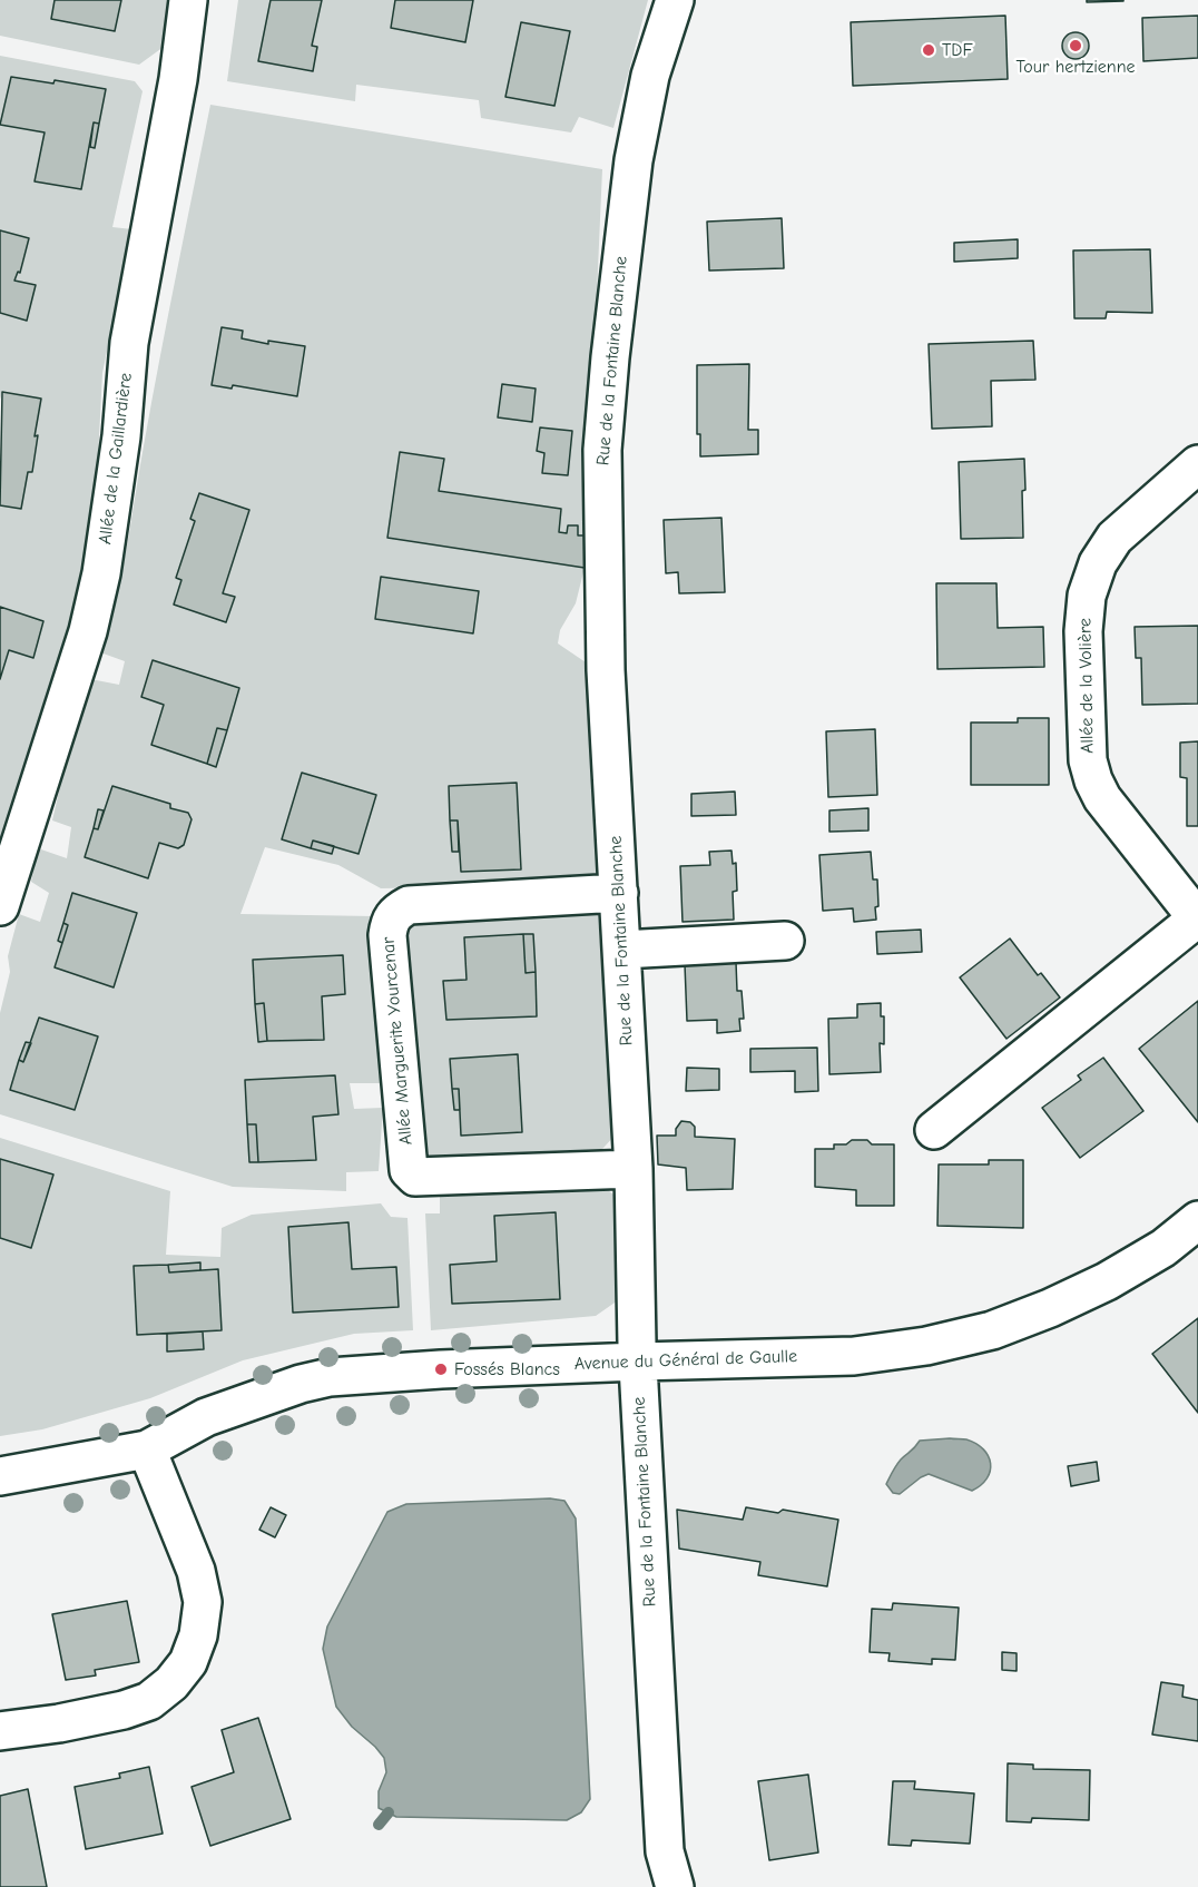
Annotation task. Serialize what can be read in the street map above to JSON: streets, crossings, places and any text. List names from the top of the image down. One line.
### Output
{"streets":{"street":["Rue de la Fontaine Blanche","Allée de la Gaillardière","Allée de la Volière","Allée Marguerite Yourcenar","Avenue du Général de Gaulle"]},"crossings":[["Rue de la Fontaine Blanche","Allée Marguerite Yourcenar"],["Rue de la Fontaine Blanche","Avenue du Général de Gaulle"]],"places":["Tour hertzienne","TDF","Fossés Blancs"]}
